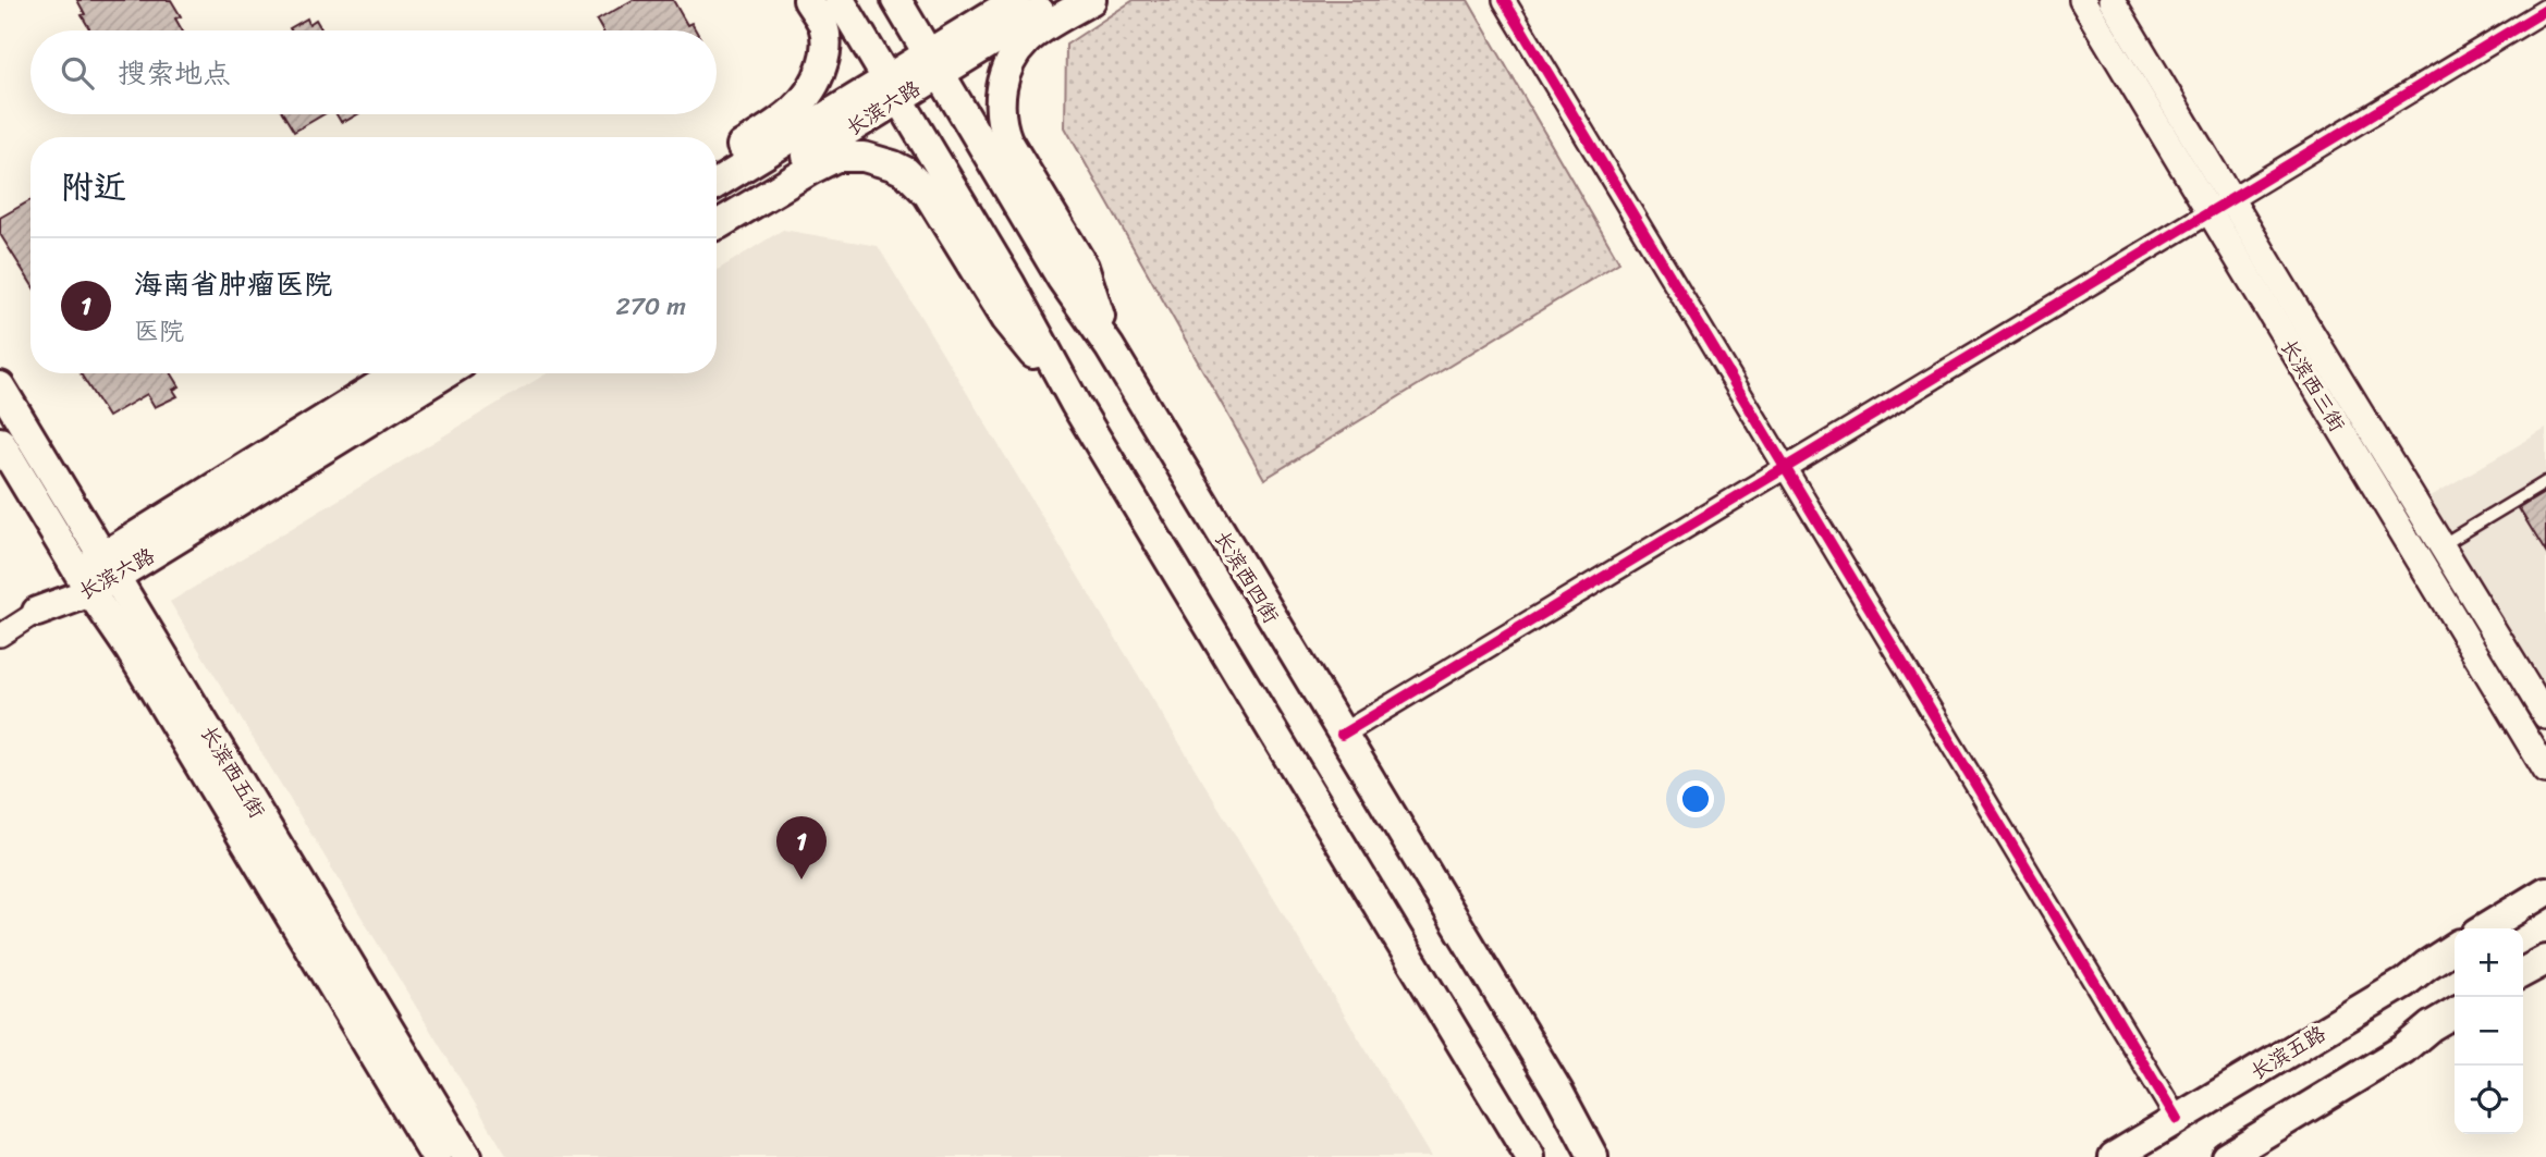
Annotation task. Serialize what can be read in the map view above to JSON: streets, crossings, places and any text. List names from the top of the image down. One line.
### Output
{"streets":{"main road":["长滨六路","长滨西四街","长滨西五街","长滨五路"],"street":["长滨西三街"]},"crossings":[["长滨六路","长滨西四街"],["长滨六路","长滨西五街"]],"page":{"search":"搜索地点","heading":"附近","list":[{"mark":"1","name":"海南省肿瘤医院","note":"医院","value":"270 m"}],"pins":"1","map_buttons":["+","−"]}}
